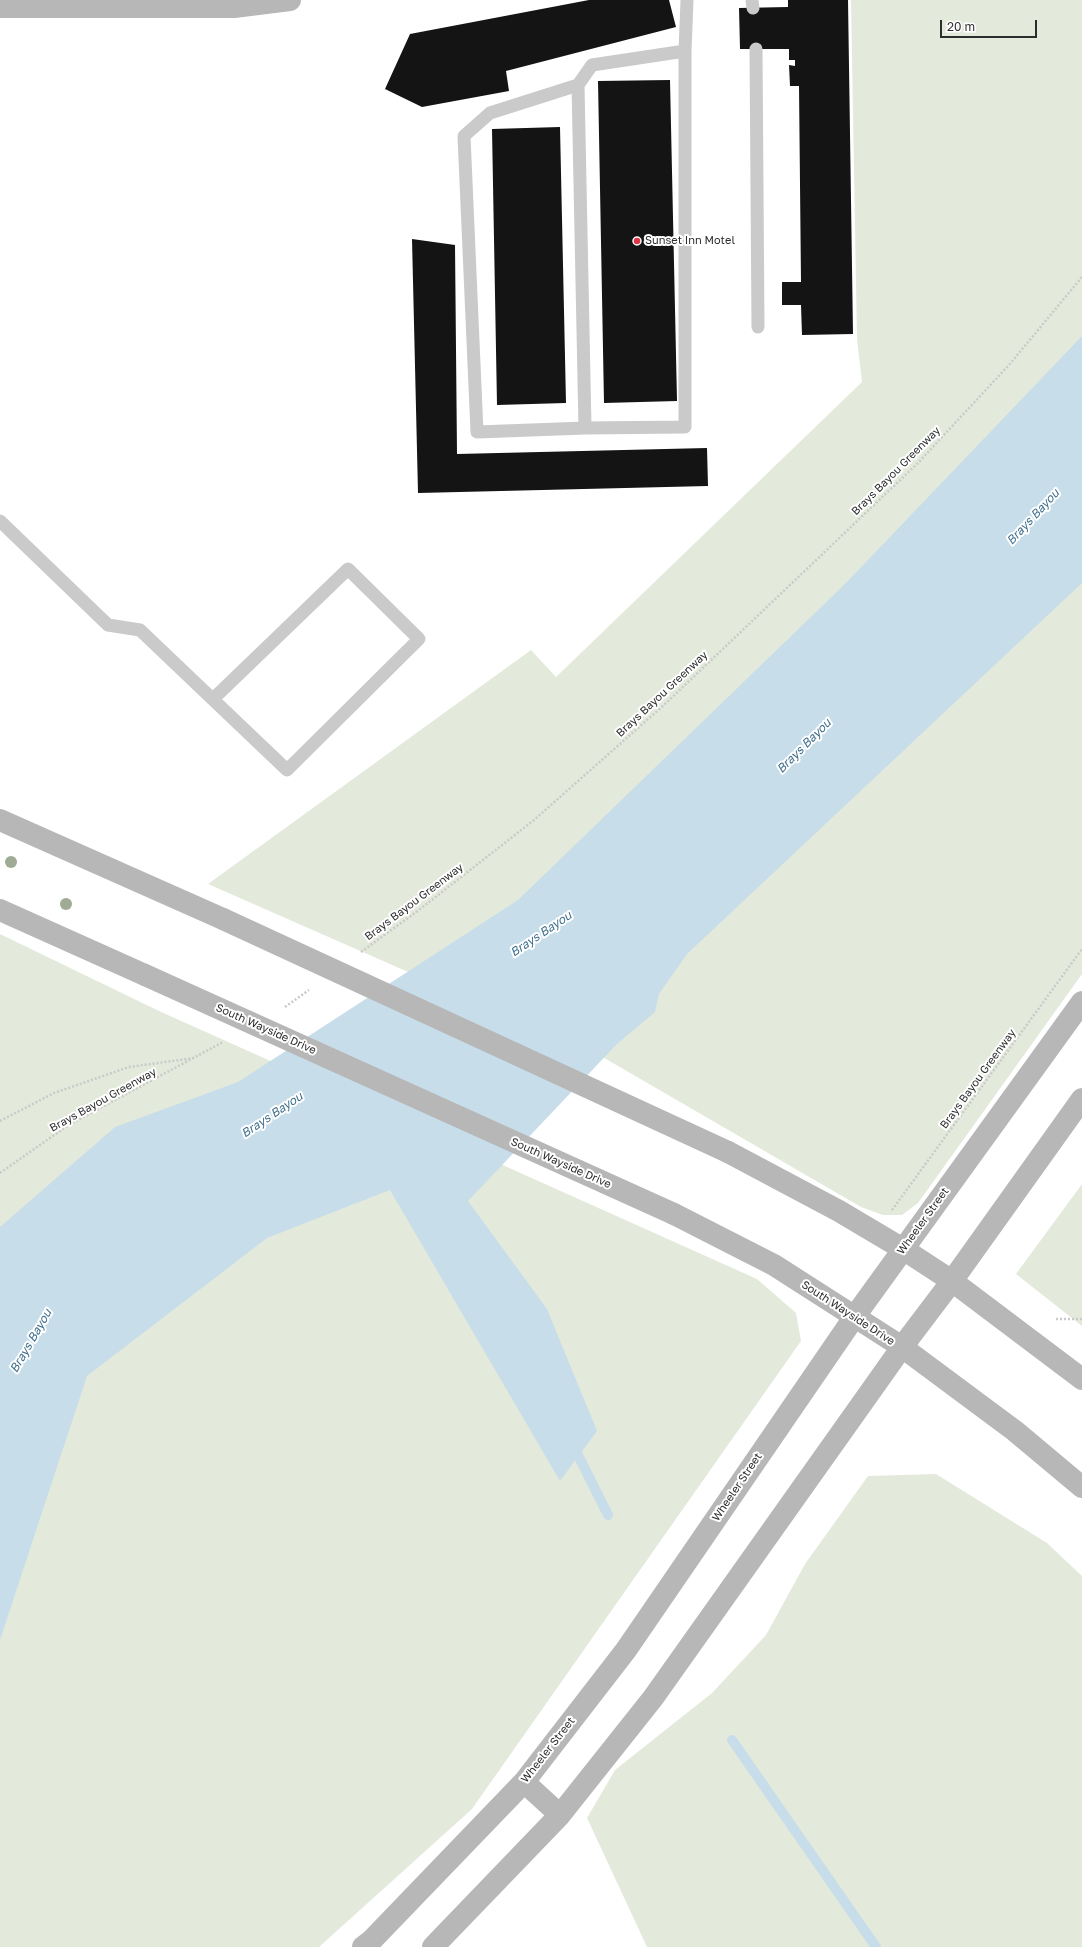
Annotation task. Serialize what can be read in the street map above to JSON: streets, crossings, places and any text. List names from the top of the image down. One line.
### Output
{"streets":{"main road":["South Wayside Drive","Wheeler Street"],"path":["Brays Bayou Greenway"]},"crossings":[["South Wayside Drive","Wheeler Street"]],"water":["Brays Bayou"],"places":["Sunset Inn Motel"],"scale_bar":"20 m"}
